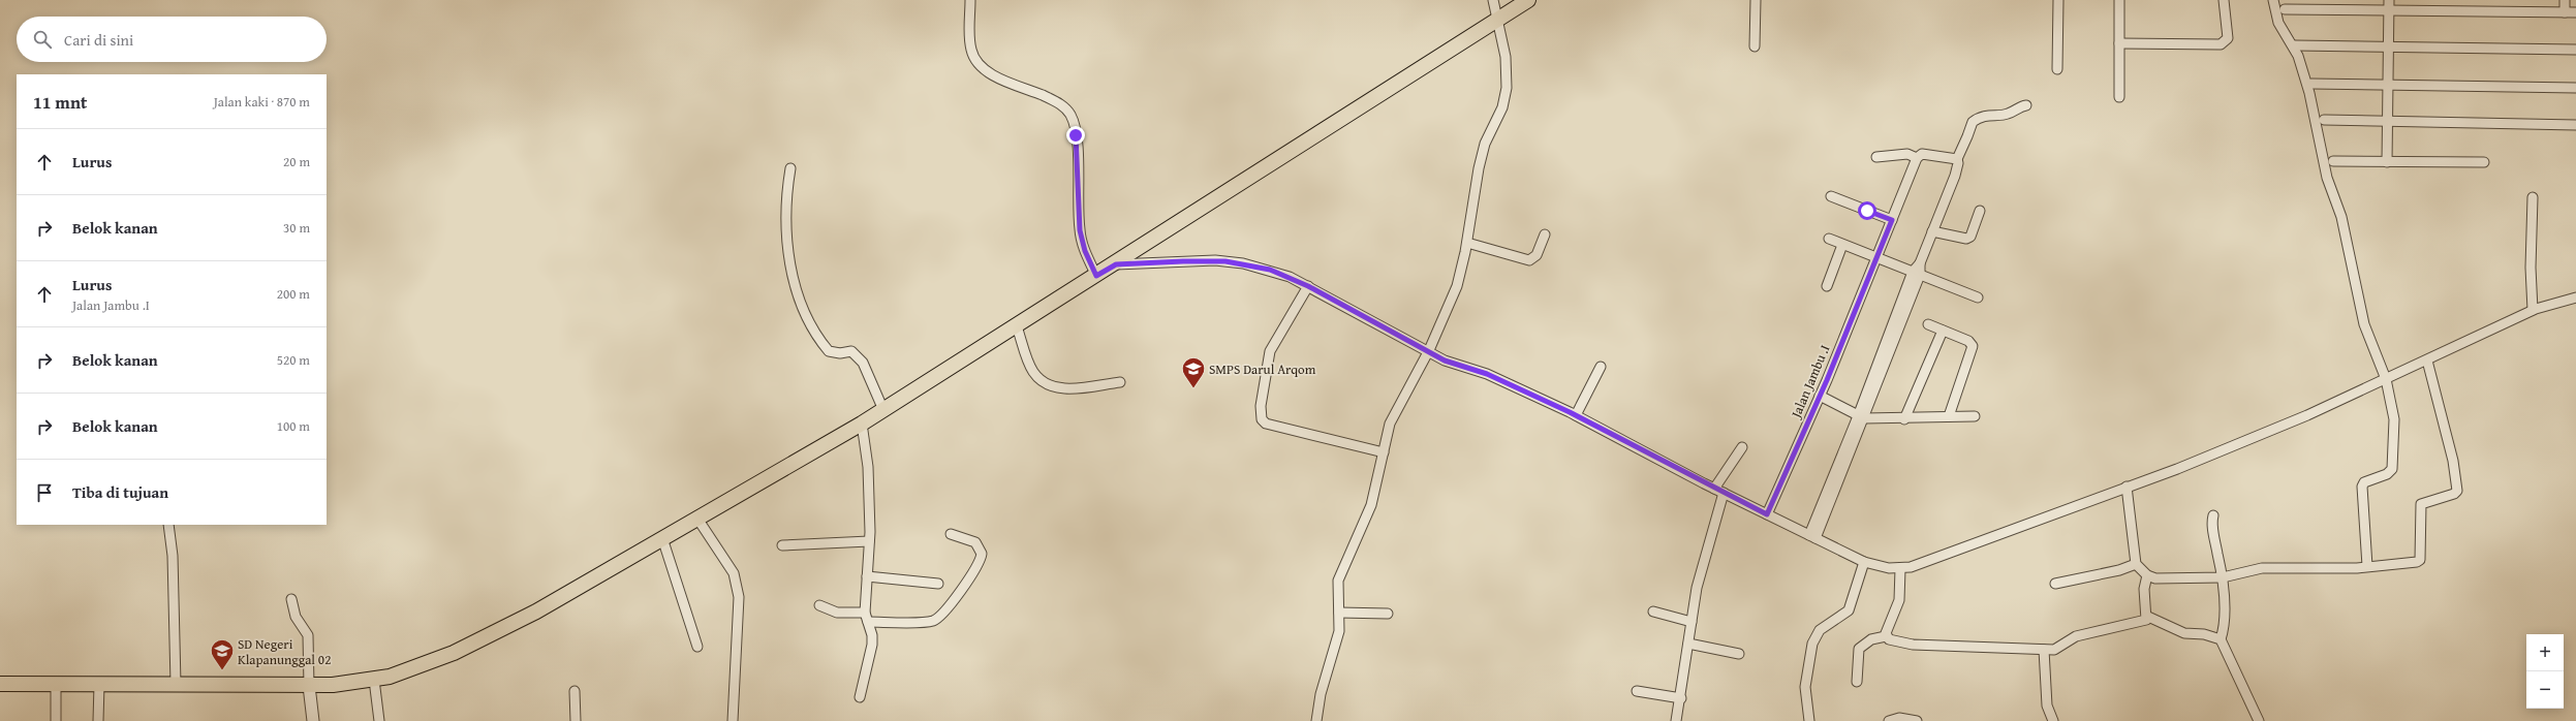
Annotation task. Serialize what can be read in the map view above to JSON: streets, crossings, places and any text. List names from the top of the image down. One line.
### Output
{"streets":{"street":["Jalan Jambu .I"]},"places":{"school or university":["SMPS Darul Arqom","SD Negeri Klapanunggal 02"]},"page":{"search":"Cari di sini","heading":["11 mnt","Jalan kaki · 870 m"],"list":[["Lurus","20 m"],["Belok kanan","30 m"],["Lurus","Jalan Jambu .I","200 m"],["Belok kanan","520 m"],["Belok kanan","100 m"],"Tiba di tujuan"],"map_buttons":["+","−"]}}
